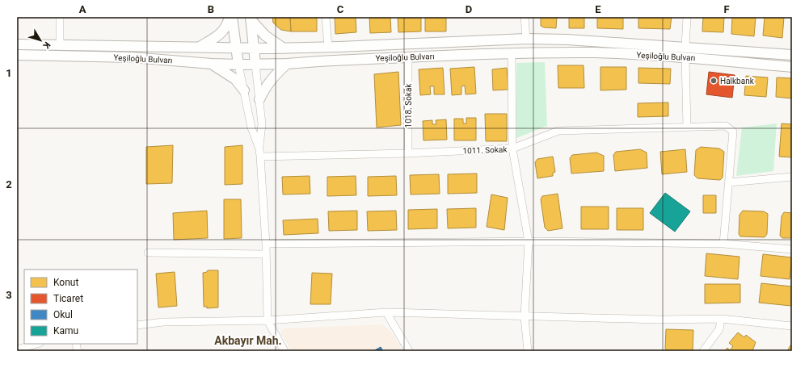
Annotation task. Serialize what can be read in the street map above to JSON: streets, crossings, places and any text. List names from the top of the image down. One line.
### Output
{"streets":{"main road":["Yeşiloğlu Bulvarı"],"street":["1018. Sokak","1011. Sokak"]},"crossings":[["Yeşiloğlu Bulvarı","1018. Sokak"],["1018. Sokak","1011. Sokak"]],"districts":["Akbayır Mah."],"places":["Halkbank"],"legend":["Konut","Ticaret","Okul","Kamu"],"north":"bottom right","grid":{"columns":["A","B","C","D","E","F"],"rows":["1","2","3"]}}
